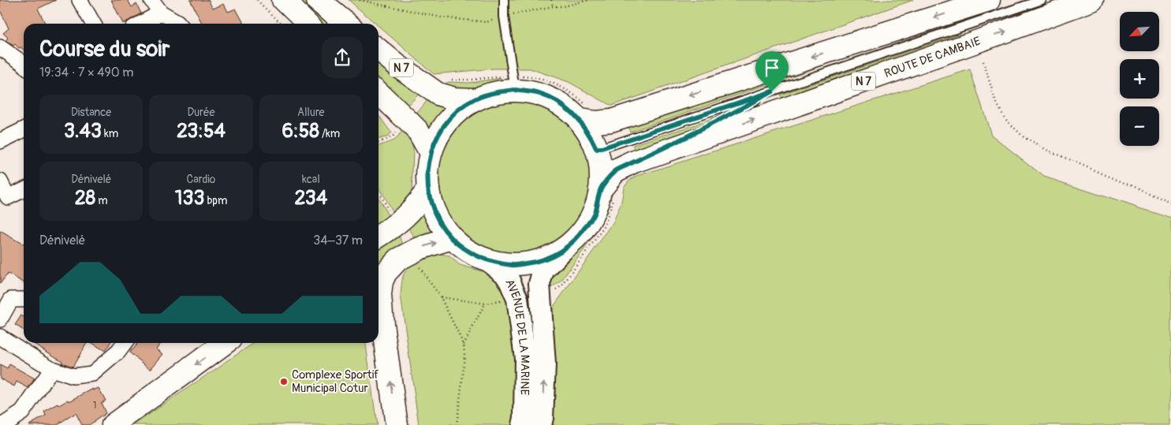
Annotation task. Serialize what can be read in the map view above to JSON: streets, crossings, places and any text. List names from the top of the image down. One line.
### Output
{"streets":{"main road":["ROUTE DE CAMBAIE","N 7","AVENUE DE LA MARINE"]},"places":["Complexe Sportif Municipal Cotur"],"house_numbers":["1"],"north":"bottom left","page":{"map_buttons":["+","−"],"heading":["Course du soir","19:34 · 7 × 490 m"],"stats":[["Distance","3.43 km"],["Durée","23:54"],["Allure","6:58 /km"],["Dénivelé","28 m"],["Cardio","133 bpm"],["kcal","234"]],"chart":["Dénivelé","34–37 m"]}}
